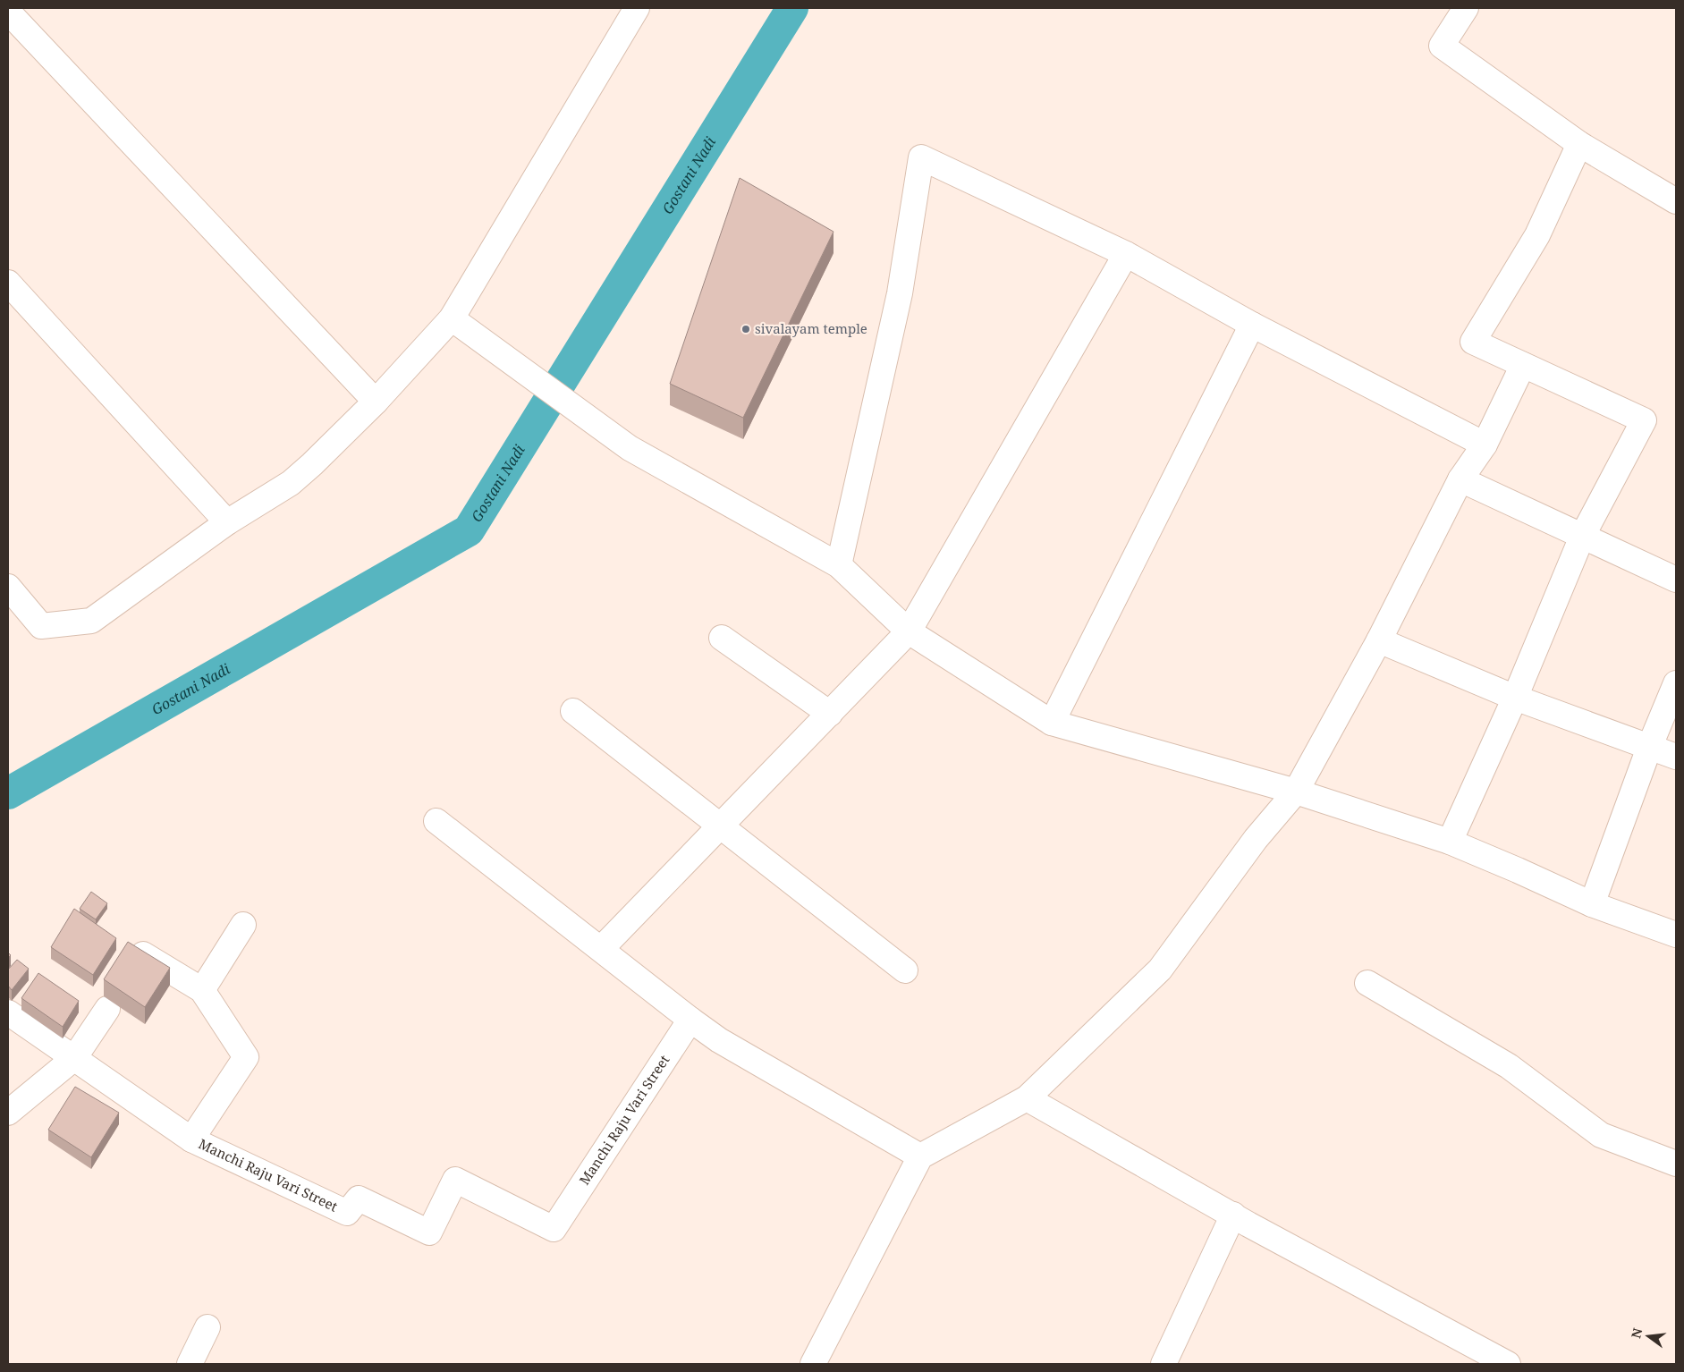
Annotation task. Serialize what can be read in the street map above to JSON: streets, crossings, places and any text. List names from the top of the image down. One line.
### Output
{"streets":{"street":["Manchi Raju Vari Street"]},"water":["Gostani Nadi"],"places":["sivalayam temple"],"north":"left"}
